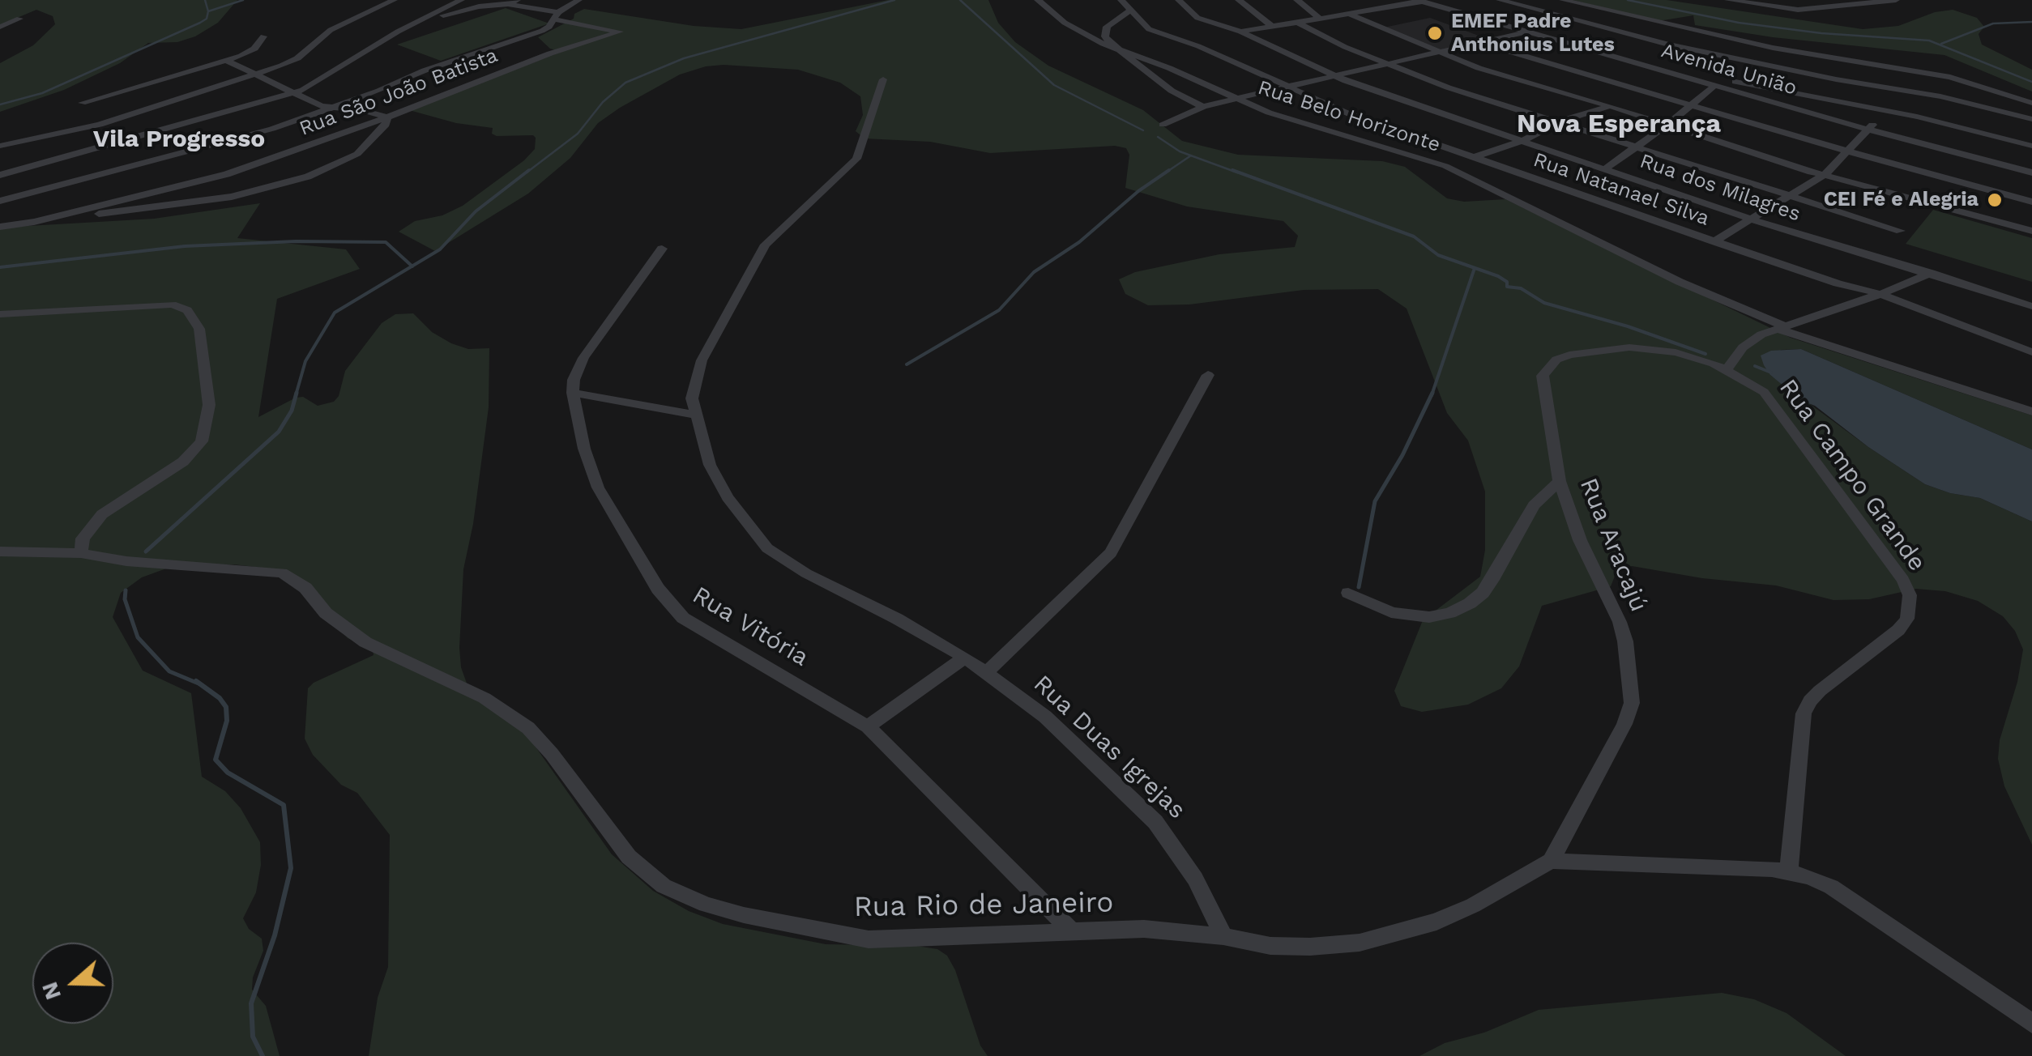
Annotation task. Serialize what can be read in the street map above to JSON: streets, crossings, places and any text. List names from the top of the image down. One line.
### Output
{"streets":{"street":["Avenida União","Rua São João Batista","Rua Belo Horizonte","Rua dos Milagres","Rua Natanael Silva","Rua Campo Grande","Rua Aracajú","Rua Vitória","Rua Duas Igrejas","Rua Rio de Janeiro"]},"crossings":[["Rua Campo Grande","Rua Aracajú"],["Rua Vitória","Rua Rio de Janeiro"],["Rua Duas Igrejas","Rua Rio de Janeiro"]],"districts":["Nova Esperança","Vila Progresso"],"places":["EMEF Padre Anthonius Lutes","CEI Fé e Alegria"],"north":"left"}
